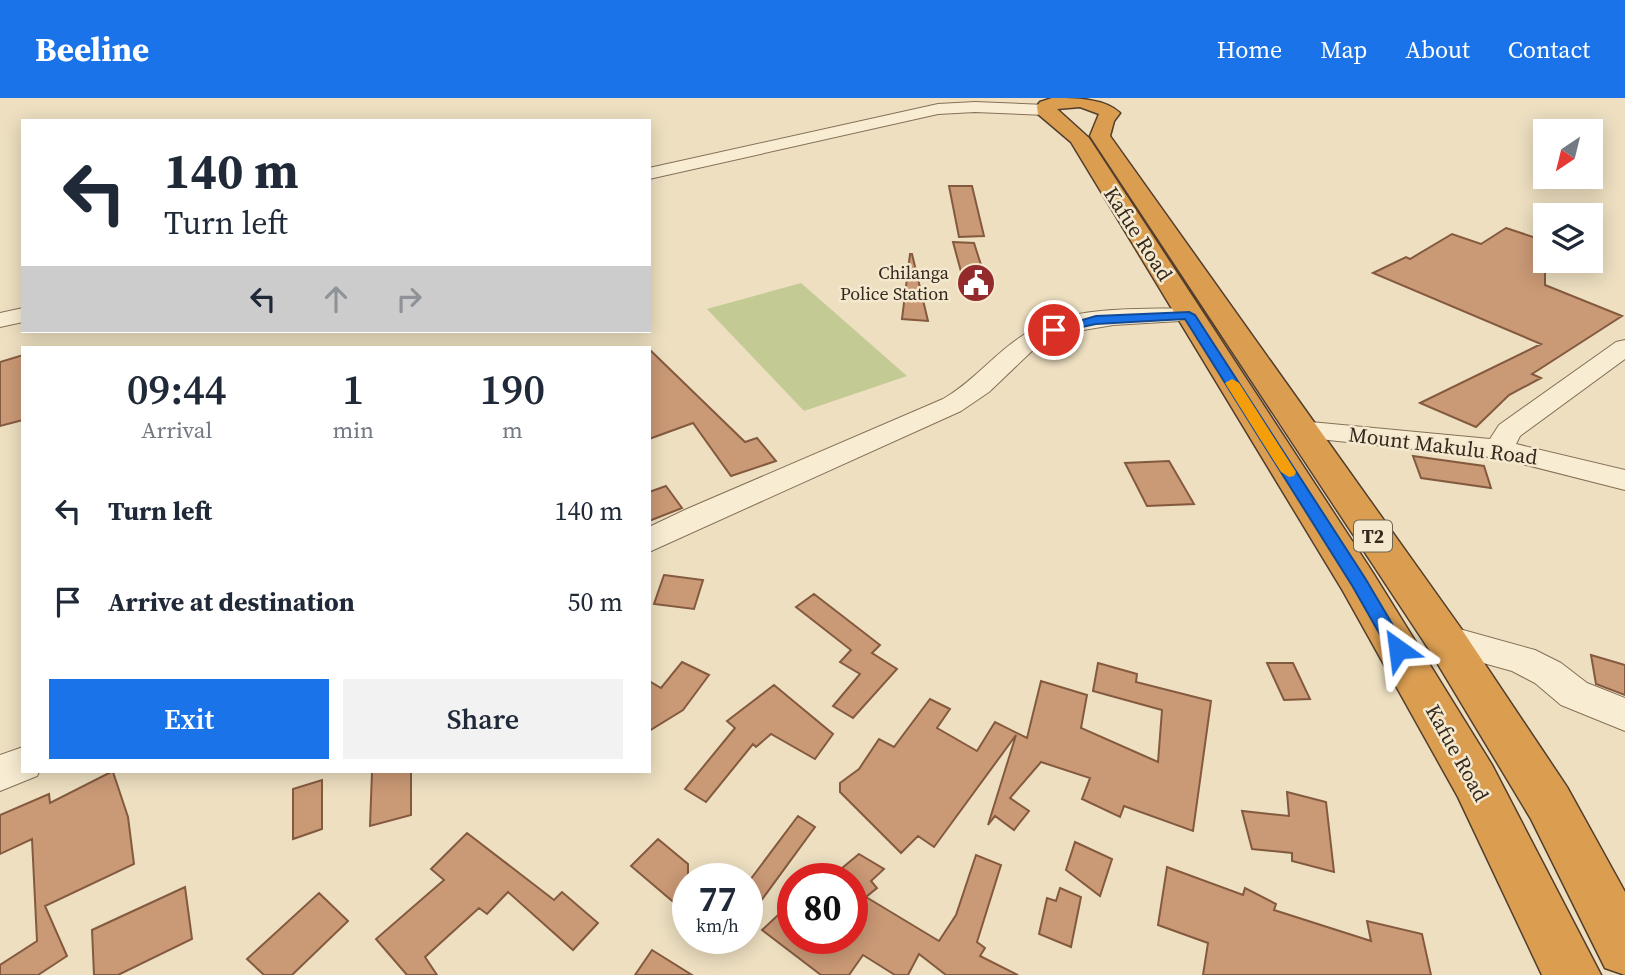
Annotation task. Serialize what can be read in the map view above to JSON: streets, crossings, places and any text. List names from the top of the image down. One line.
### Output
{"streets":{"highway":["Kafue Road","T2"],"street":["Mount Makulu Road"]},"crossings":[["Kafue Road","Mount Makulu Road"]],"places":{"public building":["Chilanga Police Station"]},"north":"bottom left","page":{"header":"Beeline","nav":["Home","Map","About","Contact"],"turn":["140 m","Turn left"],"eta":["09:44","Arrival","1","min","190","m"],"list":[{"name":"Turn left","value":"140 m"},{"name":"Arrive at destination","value":"50 m"}],"buttons":["Exit","Share"],"speed":"77 km/h","limit":"80"}}
